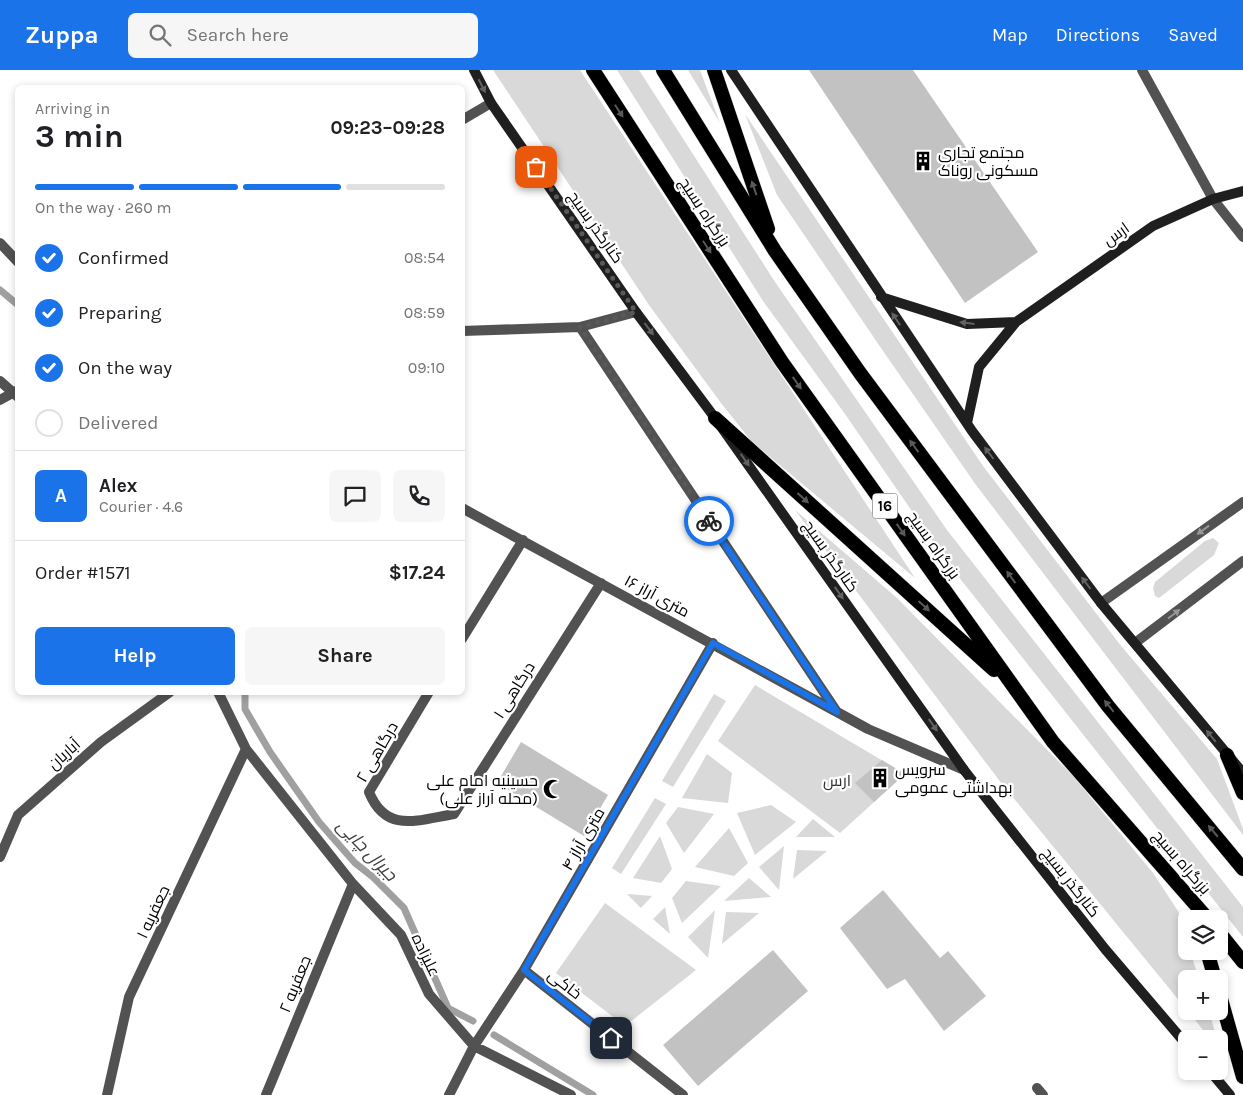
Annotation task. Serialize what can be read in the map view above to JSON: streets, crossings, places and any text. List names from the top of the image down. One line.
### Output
{"streets":{"highway":["بزرگراه بسیج","16"],"main road":["کنارگذر بسیج","ارس"],"street":["۱۶ متری آراز","درگاهی ۱","درگاهی ۲","آباریان","۴ متری آراز","جعفریه ۱","علیزاده","جعفریه ۲","خاکی"]},"crossings":[["کنارگذر بسیج","۱۶ متری آراز"],["۱۶ متری آراز","درگاهی ۱"],["۱۶ متری آراز","۴ متری آراز"],["درگاهی ۱","درگاهی ۲"],["۴ متری آراز","علیزاده"],["۴ متری آراز","خاکی"],["جعفریه ۱","علیزاده"],["علیزاده","جعفریه ۲"]],"one_way":["کنارگذر بسیج"],"water":["جیرال چایی"],"parks":["ارس"],"places":{"building":["مجتمع تجاری مسکونی روناک","سرویس بهداشتی عمومی"],"mosque":["حسینیه امام علی (محله آراز علی)"]},"page":{"header":"Zuppa","search":"Search here","nav":["Map","Directions","Saved"],"heading":["3 min","Arriving in","09:23–09:28"],"panel":["Alex","Courier · 4.6","Order #1571","$17.24"],"bar":"On the way · 260 m","list":[["Confirmed","08:54"],["Preparing","08:59"],["On the way","09:10"],"Delivered"],"round":"A","buttons":["Help","Share"],"map_buttons":["+","−"]}}
